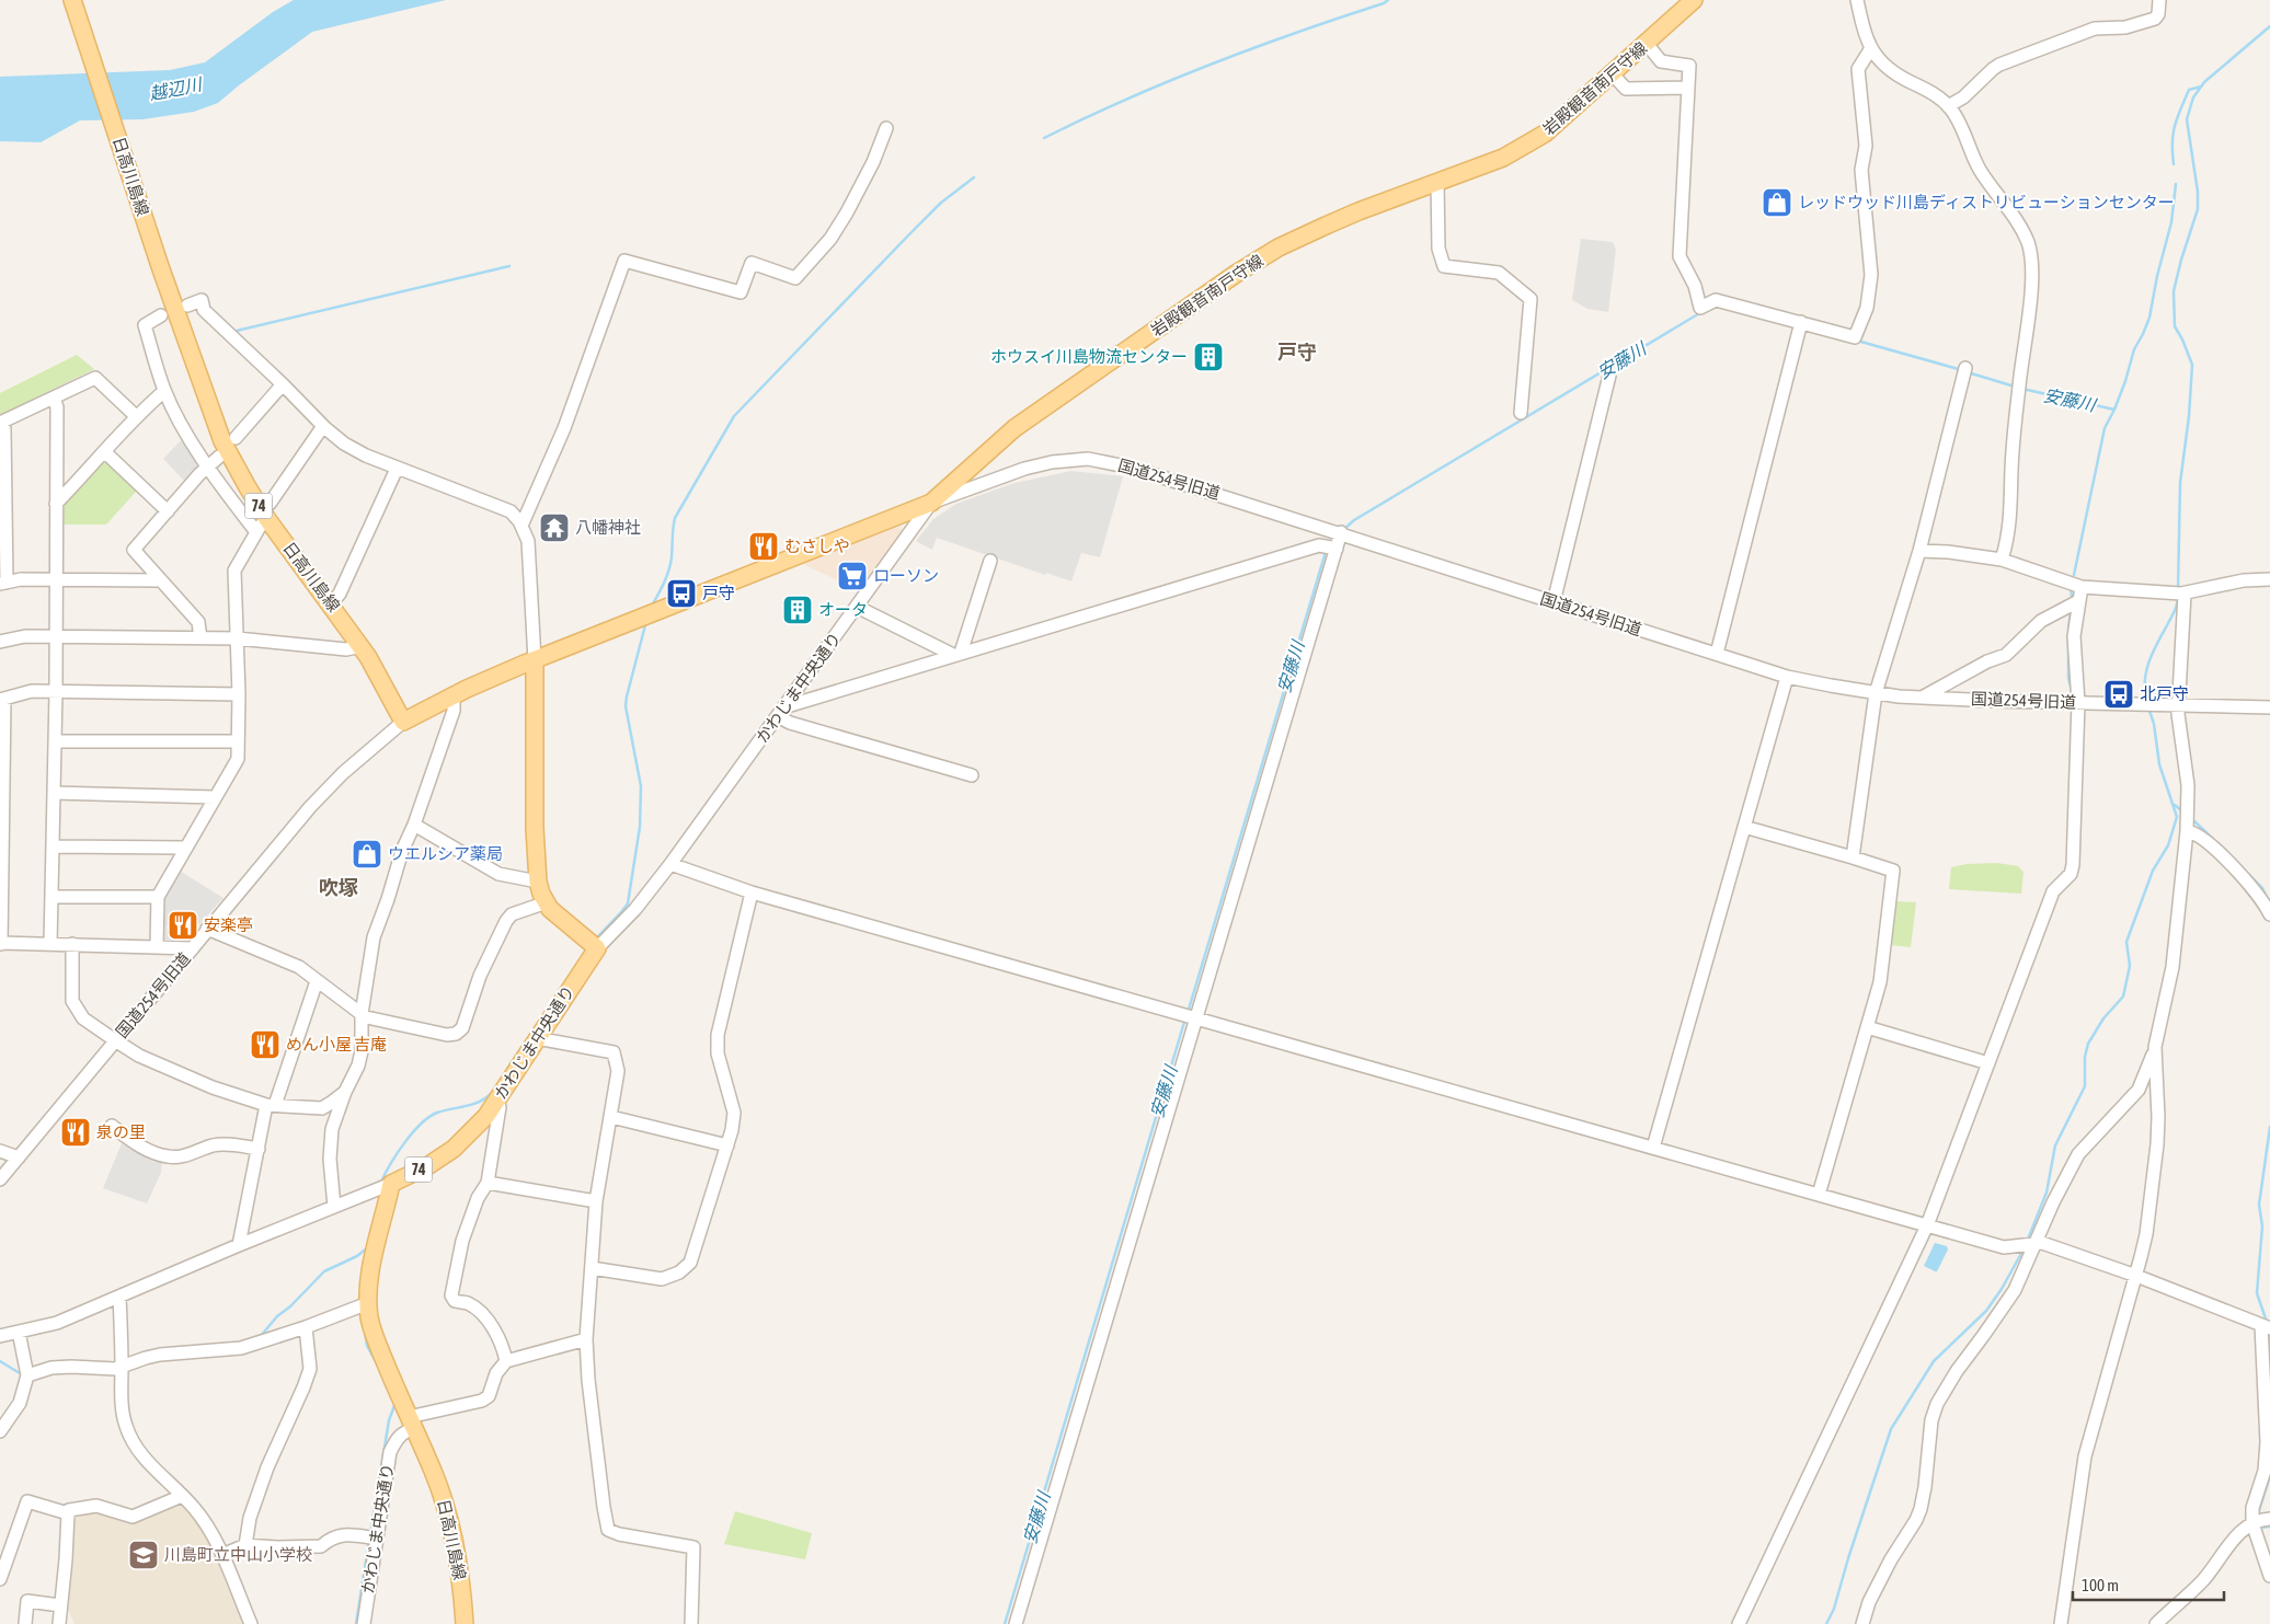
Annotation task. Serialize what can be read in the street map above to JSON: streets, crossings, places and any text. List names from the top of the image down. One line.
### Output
{"streets":{"main road":["岩殿観音南戸守線","日高川島線","74","かわじま中央通り"],"street":["国道254号旧道"]},"crossings":[["岩殿観音南戸守線","国道254号旧道"],["岩殿観音南戸守線","かわじま中央通り"],["日高川島線","国道254号旧道"],["日高川島線","74"],["日高川島線","かわじま中央通り"],["国道254号旧道","かわじま中央通り"],["74","かわじま中央通り"]],"districts":["戸守","吹塚"],"water":["越辺川","安藤川"],"places":{"shop":["レッドウッド川島ディストリビューションセンター","ウエルシア薬局"],"building":["ホウスイ川島物流センター","オータ"],"temple":["八幡神社"],"restaurant":["むさしや","安楽亭","めん小屋 吉庵","泉の里"],"supermarket":["ローソン"],"bus stop":["戸守","北戸守"],"school or university":["川島町立中山小学校"]},"scale_bar":"100 m"}
